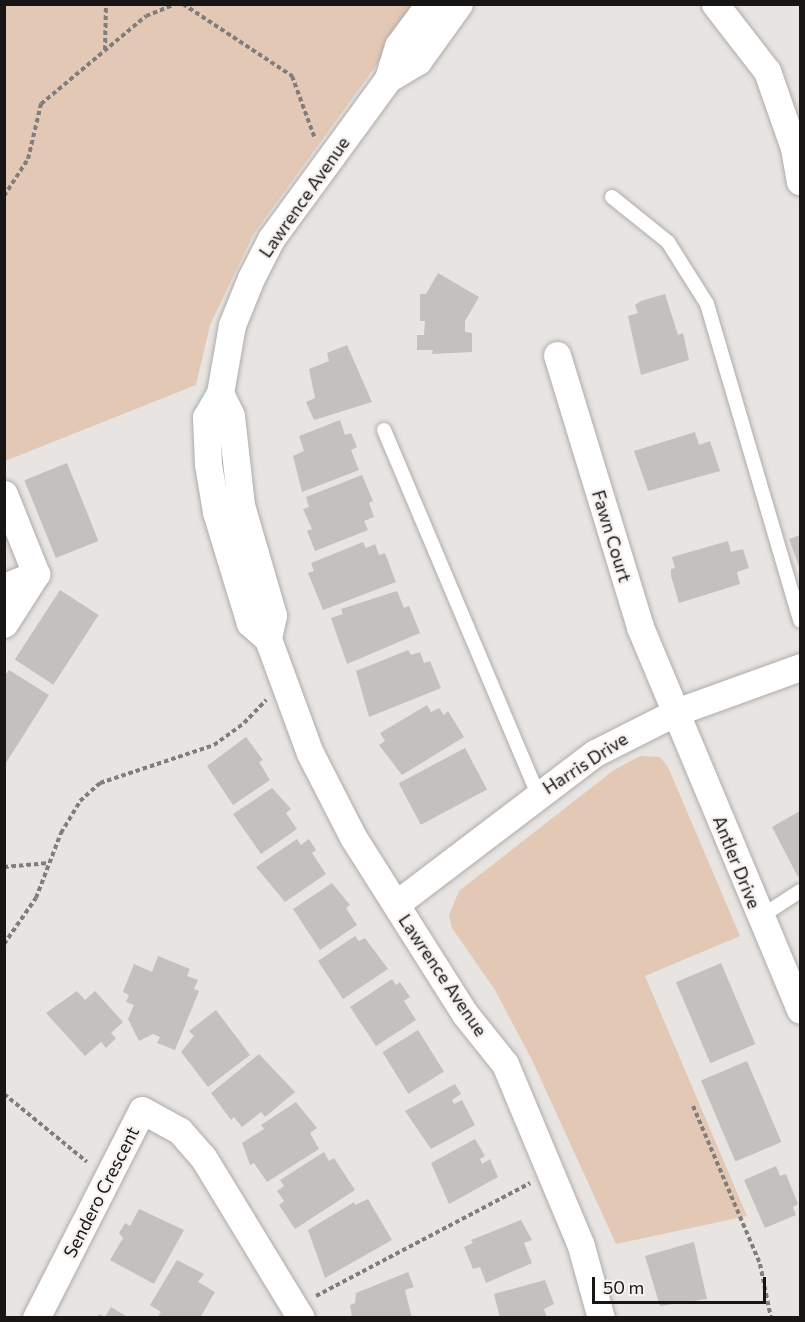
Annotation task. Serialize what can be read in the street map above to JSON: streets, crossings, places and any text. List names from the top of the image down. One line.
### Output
{"streets":{"street":["Lawrence Avenue","Fawn Court","Harris Drive","Antler Drive","Sendero Crescent"]},"crossings":[["Lawrence Avenue","Harris Drive"],["Fawn Court","Harris Drive"],["Fawn Court","Antler Drive"],["Harris Drive","Antler Drive"]],"scale_bar":"50 m"}
